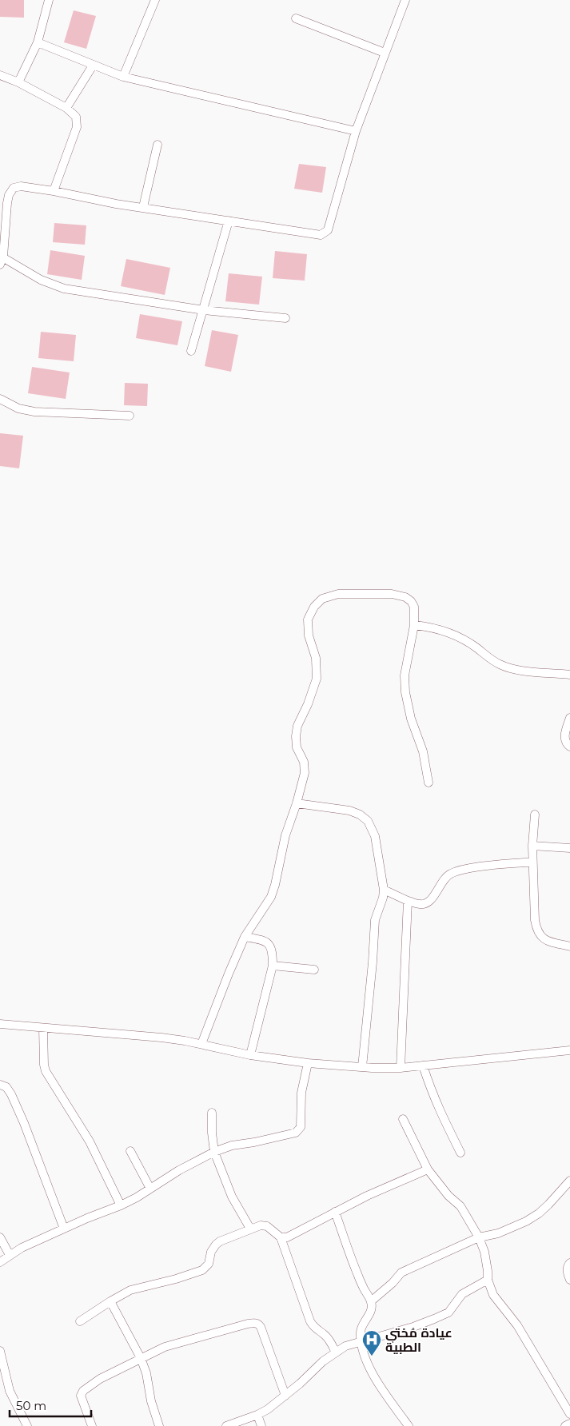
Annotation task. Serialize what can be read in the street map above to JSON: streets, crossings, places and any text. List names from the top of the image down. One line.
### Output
{"places":{"hospital":["عيادة مُختي الطبية"]},"scale_bar":"50 m"}
